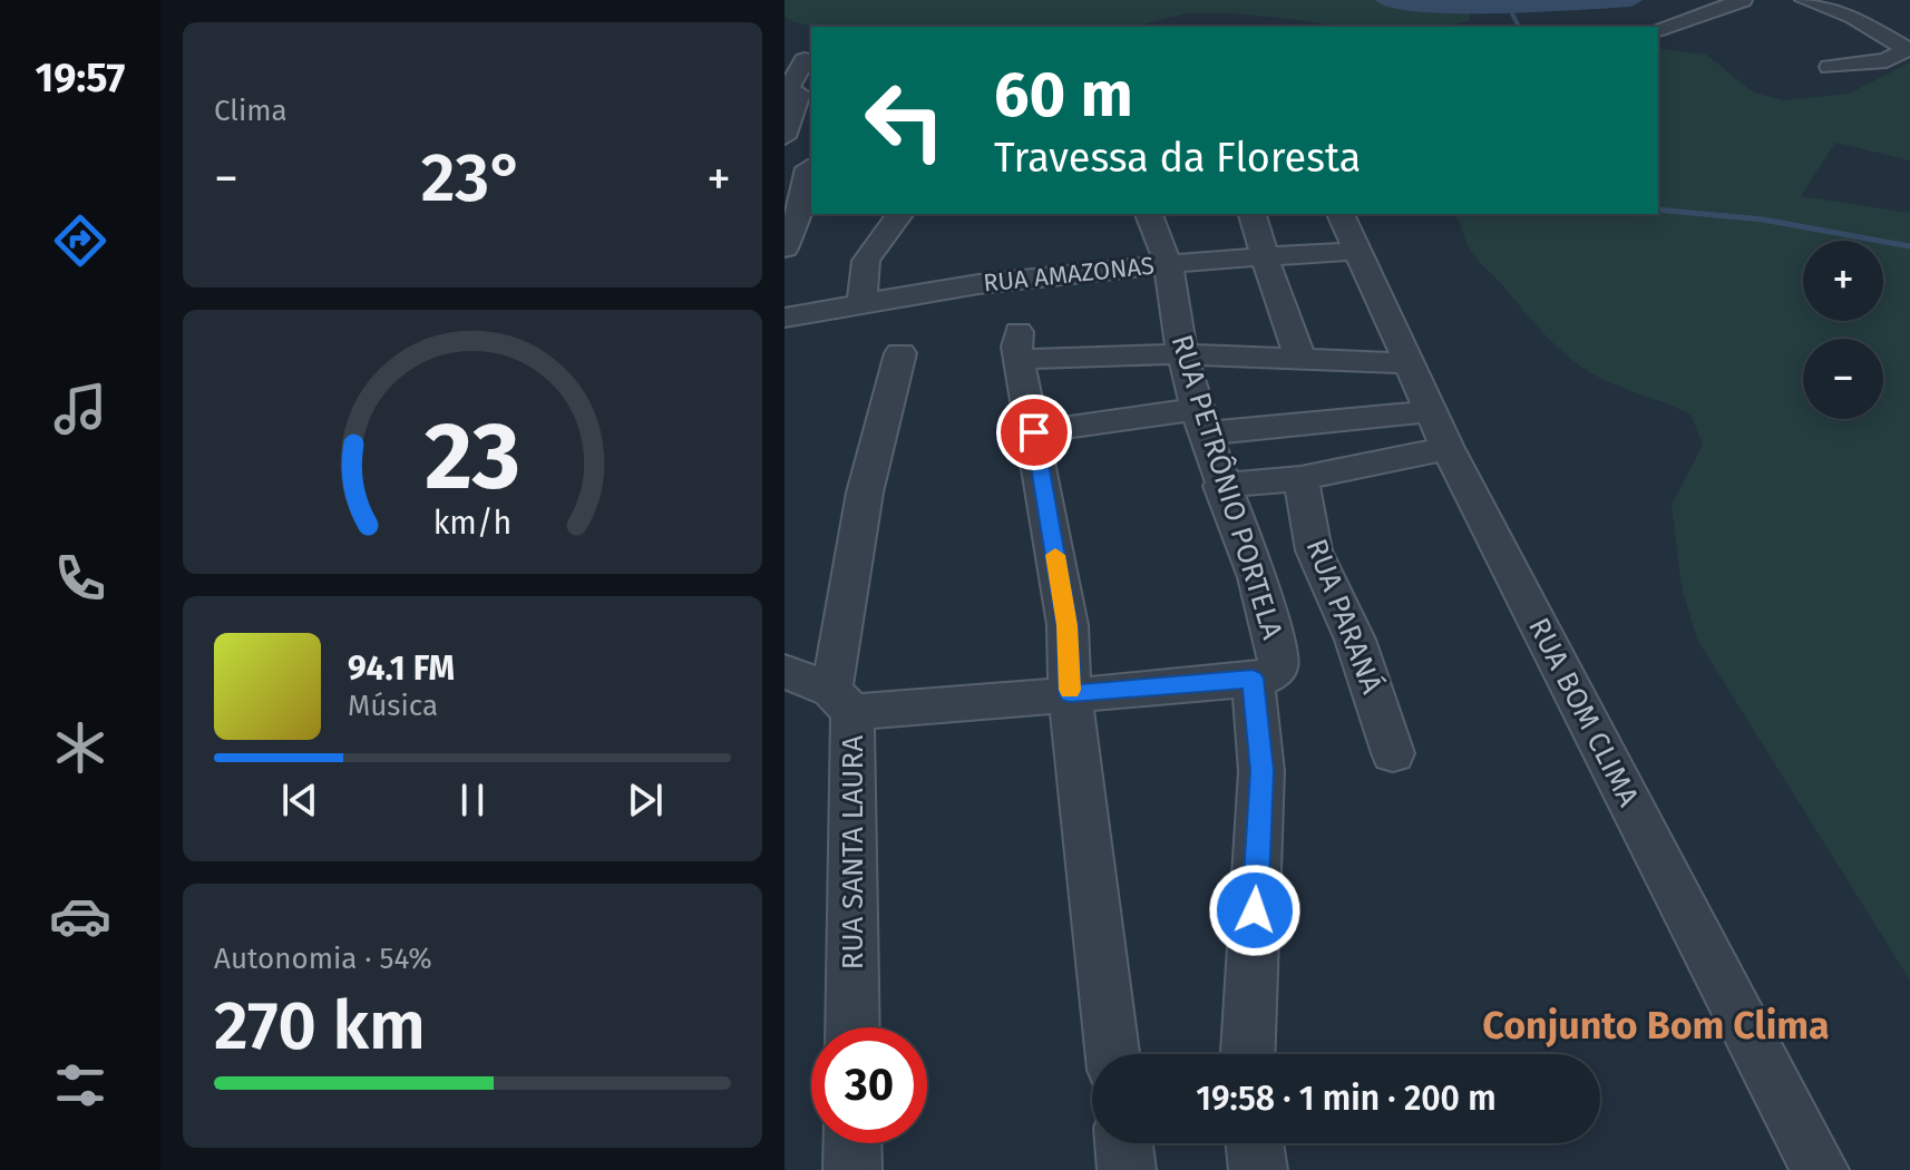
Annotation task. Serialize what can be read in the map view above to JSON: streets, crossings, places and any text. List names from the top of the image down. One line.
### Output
{"streets":{"street":["RUA AMAZONAS","RUA PETRÔNIO PORTELA","RUA PARANÁ","RUA BOM CLIMA","RUA SANTA LAURA"]},"crossings":[["RUA AMAZONAS","RUA PETRÔNIO PORTELA"],["RUA AMAZONAS","RUA BOM CLIMA"]],"districts":["Conjunto Bom Clima"],"page":{"tabs":"19:57","tile":["Clima",["Autonomia · 54%","270 km"]],"turn":["60 m","Travessa da Floresta"],"heat":["−","23°","+"],"map_buttons":["+","−"],"song":["94.1 FM","Música"],"limit":"30","trip":"19:58 · 1 min · 200 m","gauge":["23","km/h"]}}
